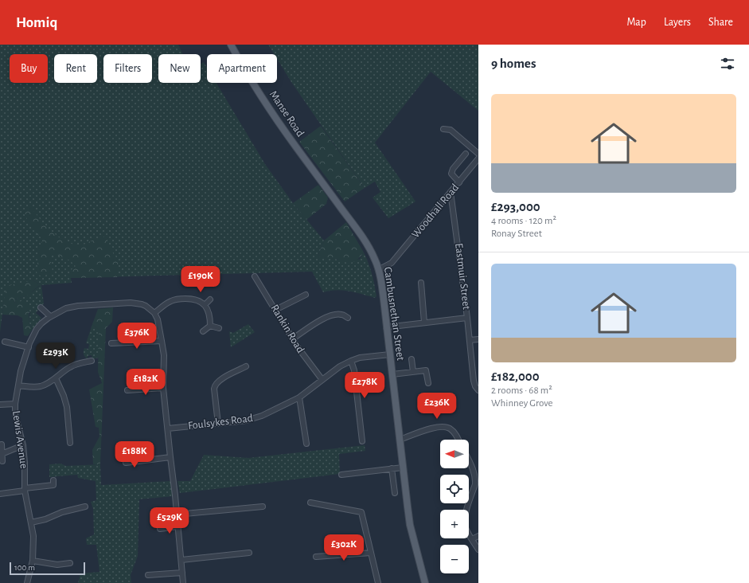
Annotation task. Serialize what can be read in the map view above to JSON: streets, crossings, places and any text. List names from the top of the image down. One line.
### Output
{"streets":{"main road":["Manse Road","Cambusnethan Street"],"street":["Woodhall Road","Eastmuir Street","Rankin Road","Foulsykes Road","Lewis Avenue"]},"crossings":[["Manse Road","Cambusnethan Street"],["Woodhall Road","Eastmuir Street"],["Woodhall Road","Cambusnethan Street"],["Eastmuir Street","Cambusnethan Street"],["Cambusnethan Street","Foulsykes Road"],["Rankin Road","Foulsykes Road"]],"scale_bar":"100 m","north":"left","page":{"header":"Homiq","nav":["Map","Layers","Share"],"heading":"9 homes","chip":["Buy","Rent","Filters","New","Apartment"],"list":[{"name":"£293,000","note":"4 rooms · 120 m² · Ronay Street"},{"name":"£182,000","note":"2 rooms · 68 m² · Whinney Grove"}],"price":["£190K","£376K","£293K","£182K","£278K","£236K","£188K","£529K","£302K"],"map_buttons":["+","−"],"scale":"100 m"}}
